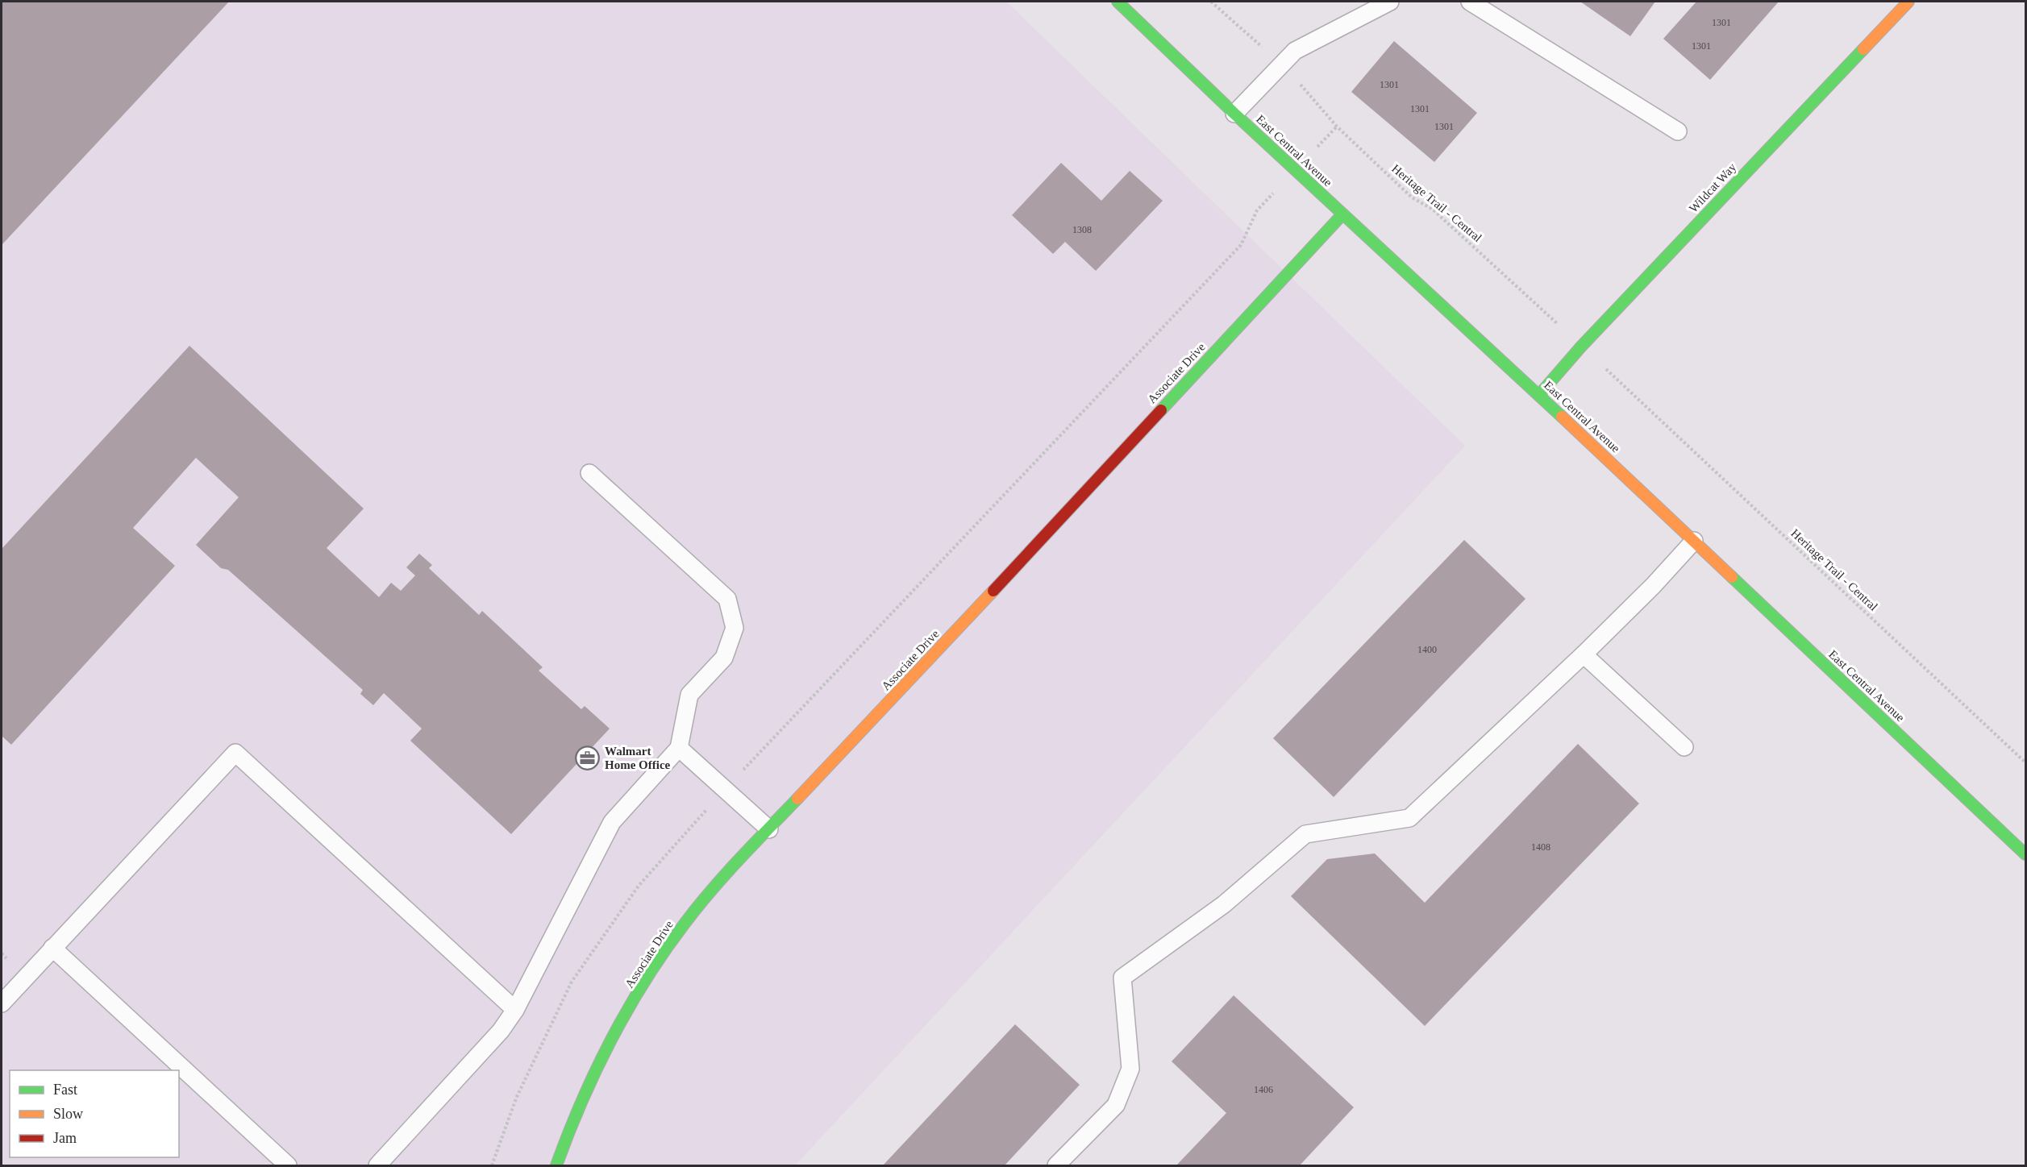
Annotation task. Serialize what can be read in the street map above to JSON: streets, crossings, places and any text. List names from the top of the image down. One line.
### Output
{"streets":{"street":["East Central Avenue","Wildcat Way","Associate Drive"],"path":["Heritage Trail - Central"]},"crossings":[["East Central Avenue","Wildcat Way"],["East Central Avenue","Associate Drive"]],"places":{"office":["Walmart Home Office"]},"house_numbers":["1301","1301","1301","1301","1301","1308","1400","1408","1406"],"legend":["Fast","Slow","Jam"]}
